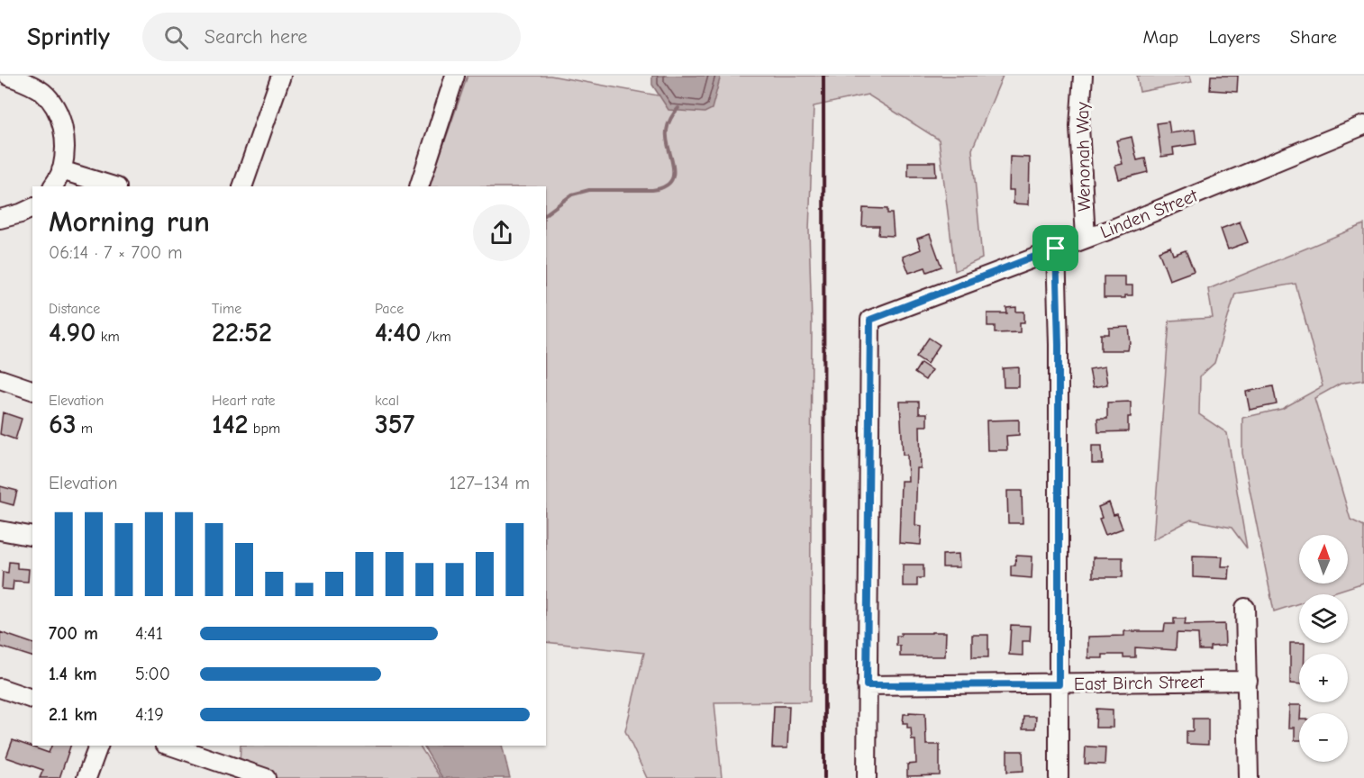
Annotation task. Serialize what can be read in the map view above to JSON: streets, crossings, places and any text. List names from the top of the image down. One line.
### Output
{"streets":{"street":["Wenonah Way","Linden Street","East Birch Street"]},"crossings":[["Wenonah Way","Linden Street"],["Linden Street","East Birch Street"]],"north":"top","page":{"header":"Sprintly","search":"Search here","nav":["Map","Layers","Share"],"heading":["Morning run","06:14 · 7 × 700 m"],"stats":[["Distance","4.90 km"],["Time","22:52"],["Pace","4:40 /km"],["Elevation","63 m"],["Heart rate","142 bpm"],["kcal","357"]],"chart":["Elevation","127–134 m"],"map_buttons":["+","−"],"list":[{"name":"700 m","note":"4:41"},{"name":"1.4 km","note":"5:00"},{"name":"2.1 km","note":"4:19"}]}}
